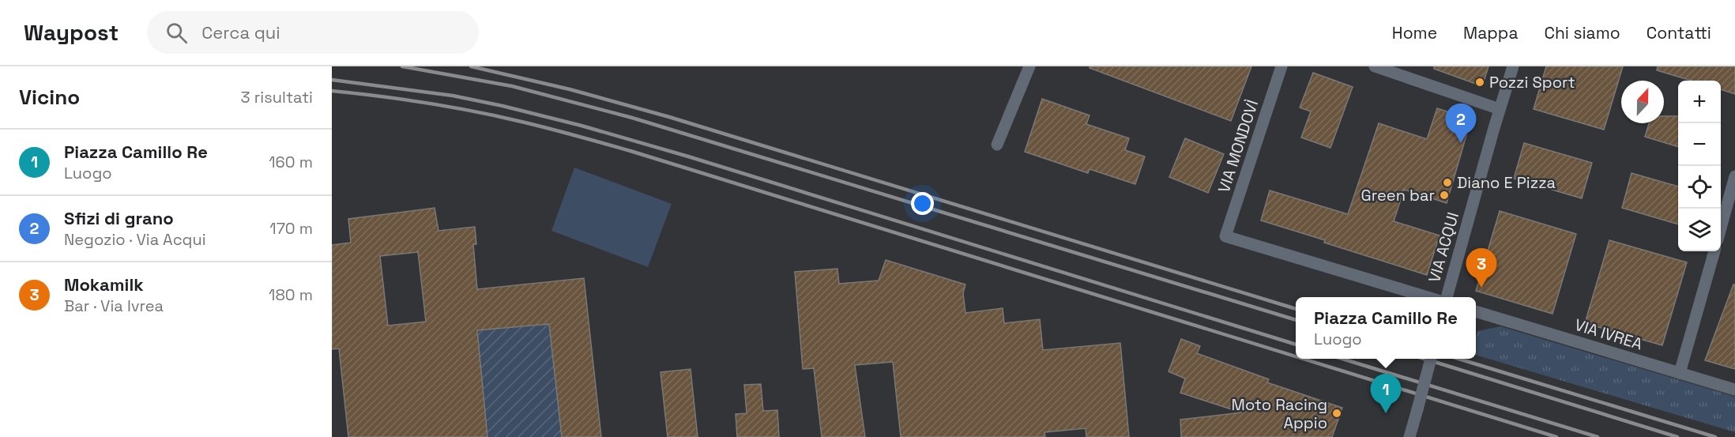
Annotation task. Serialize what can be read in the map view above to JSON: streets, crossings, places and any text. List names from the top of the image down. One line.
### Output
{"streets":{"street":["VIA MONDOVÌ","VIA ACQUI","VIA IVREA"]},"places":["Pozzi Sport","Diano E Pizza","Green bar","Moto Racing Appio"],"north":"top","page":{"header":"Waypost","search":"Cerca qui","nav":["Home","Mappa","Chi siamo","Contatti"],"heading":["Vicino","3 risultati"],"map_buttons":["+","−"],"pins":["2","3","1"],"list":[{"mark":"1","name":"Piazza Camillo Re","note":"Luogo","value":"160 m"},{"mark":"2","name":"Sfizi di grano","note":"Negozio · Via Acqui","value":"170 m"},{"mark":"3","name":"Mokamilk","note":"Bar · Via Ivrea","value":"180 m"}],"popup":["Piazza Camillo Re","Luogo"]}}
